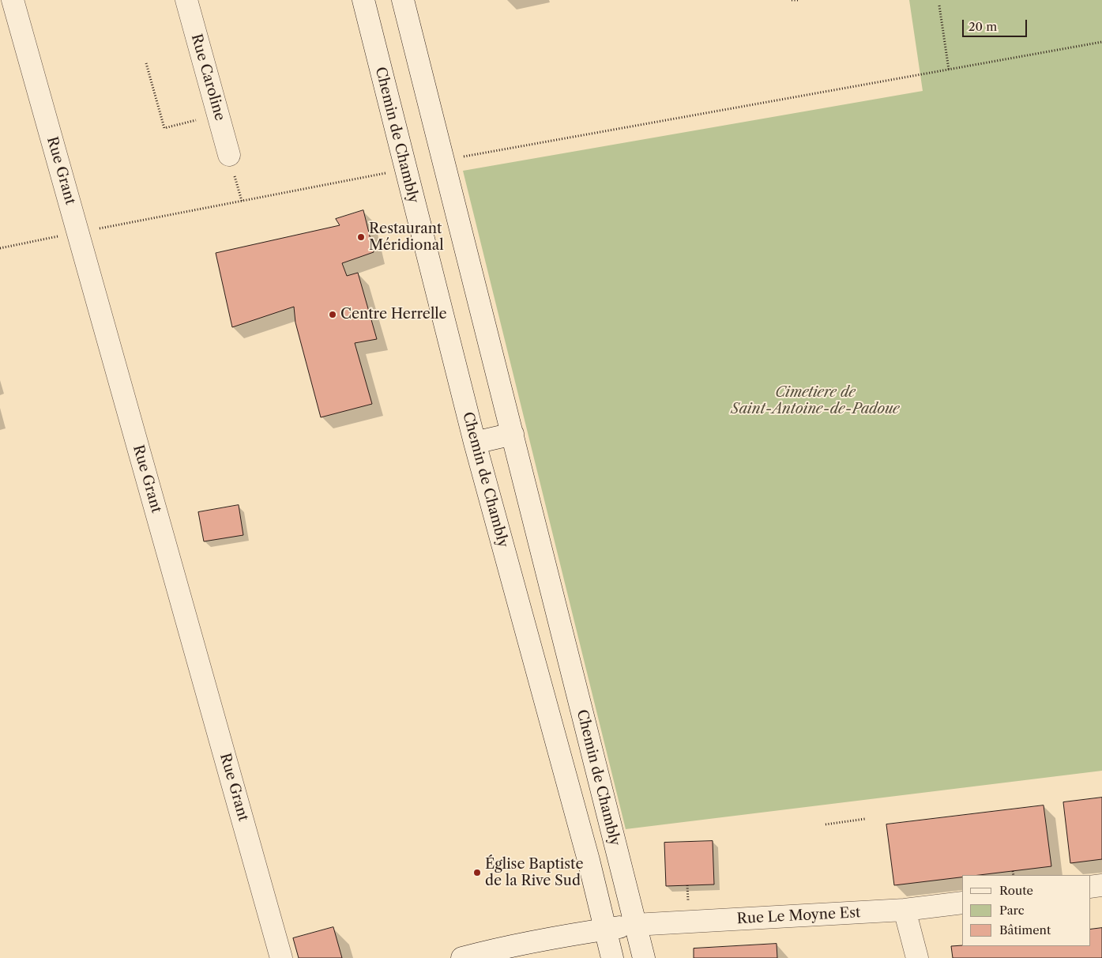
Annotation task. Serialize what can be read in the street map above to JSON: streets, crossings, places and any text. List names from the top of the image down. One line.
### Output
{"streets":{"main road":["Rue Caroline","Chemin de Chambly","Rue Grant","Rue Le Moyne Est"]},"crossings":[["Chemin de Chambly","Rue Le Moyne Est"]],"parks":["Cimetiere de Saint-Antoine-de-Padoue"],"places":["Restaurant Méridional","Centre Herrelle","Église Baptiste de la Rive Sud"],"legend":["Route","Parc","Bâtiment"],"scale_bar":"20 m"}
